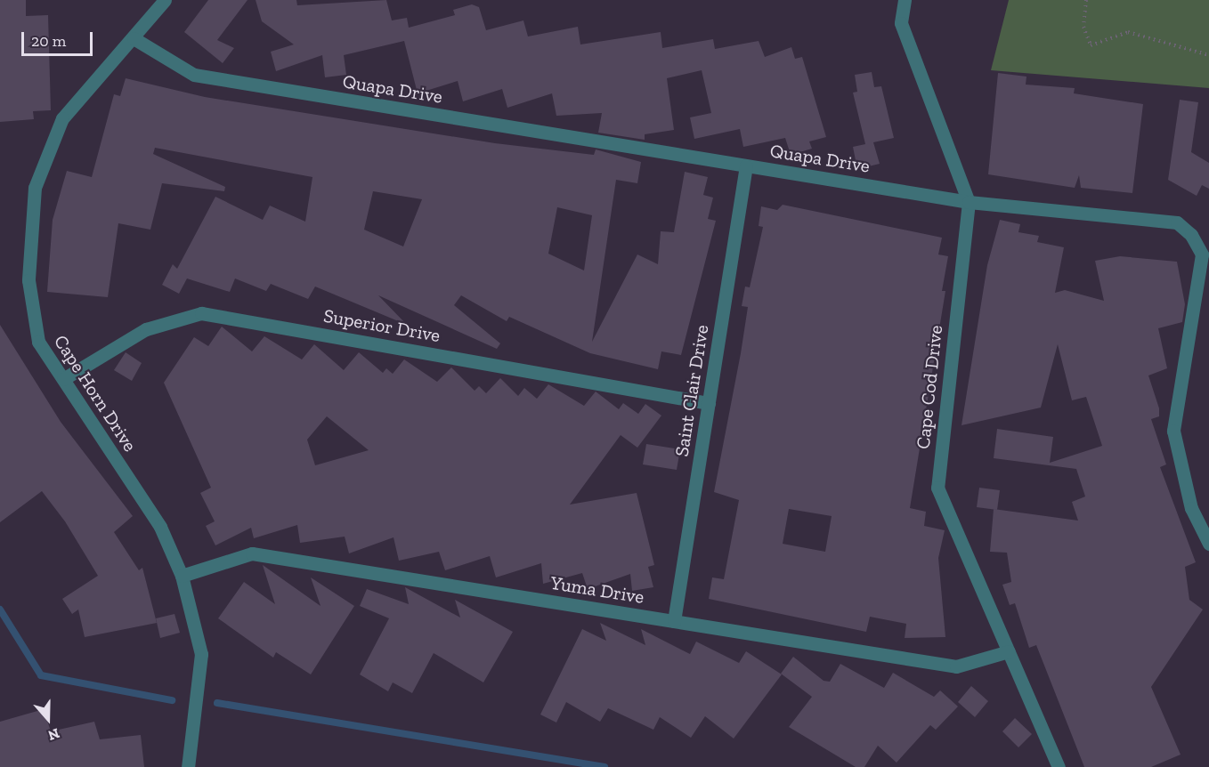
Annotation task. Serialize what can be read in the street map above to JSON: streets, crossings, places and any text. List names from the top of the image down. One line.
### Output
{"streets":{"street":["Quapa Drive","Superior Drive","Cape Cod Drive","Saint Clair Drive","Cape Horn Drive","Yuma Drive"]},"crossings":[["Quapa Drive","Cape Cod Drive"],["Quapa Drive","Saint Clair Drive"],["Quapa Drive","Cape Horn Drive"],["Superior Drive","Saint Clair Drive"],["Superior Drive","Cape Horn Drive"],["Cape Cod Drive","Yuma Drive"],["Saint Clair Drive","Yuma Drive"],["Cape Horn Drive","Yuma Drive"]],"scale_bar":"20 m","north":"bottom"}
